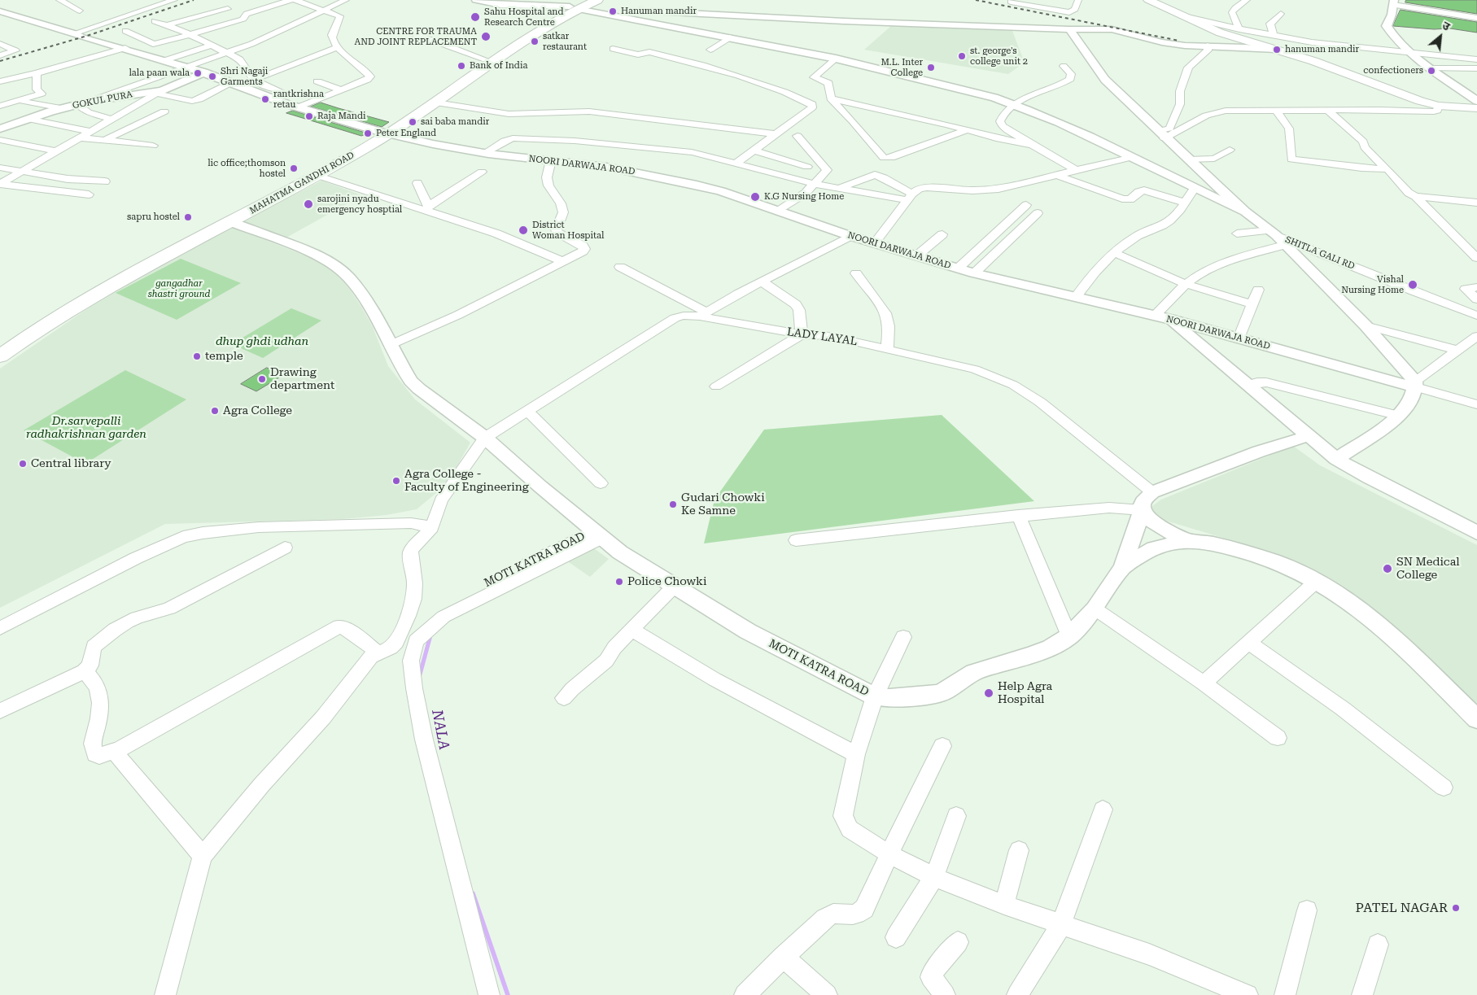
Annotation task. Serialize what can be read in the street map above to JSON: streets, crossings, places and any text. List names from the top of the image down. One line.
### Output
{"streets":{"highway":["MAHATMA GANDHI ROAD"],"street":["GOKUL PURA","NOORI DARWAJA ROAD","SHITLA GALI RD","LADY LAYAL","MOTI KATRA ROAD"]},"crossings":[["GOKUL PURA","NOORI DARWAJA ROAD"],["NOORI DARWAJA ROAD","MAHATMA GANDHI ROAD"],["MAHATMA GANDHI ROAD","MOTI KATRA ROAD"],["LADY LAYAL","MOTI KATRA ROAD"]],"water":["NALA"],"parks":["gangadhar shastri ground","dhup ghdi udhan","Dr.sarvepalli radhakrishnan garden"],"places":["Hanuman mandir","Sahu Hospital and Research Centre","CENTRE FOR TRAUMA AND JOINT REPLACEMENT","satkar restaurant","hanuman mandir","st. george's college unit 2","Bank of India","M.L. Inter College","confectioners","lala paan wala","Shri Nagaji Garments","rantkrishna retau","Raja Mandi","sai baba mandir","Peter England","lic office;thomson hostel","K.G Nursing Home","sarojini nyadu emergency hosptial","sapru hostel","District Woman Hospital","Vishal Nursing Home","temple","Drawing department","Agra College","Central library","Agra College - Faculty of Engineering","Gudari Chowki Ke Samne","SN Medical College","Police Chowki","Help Agra Hospital","PATEL NAGAR"],"north":"top right"}
